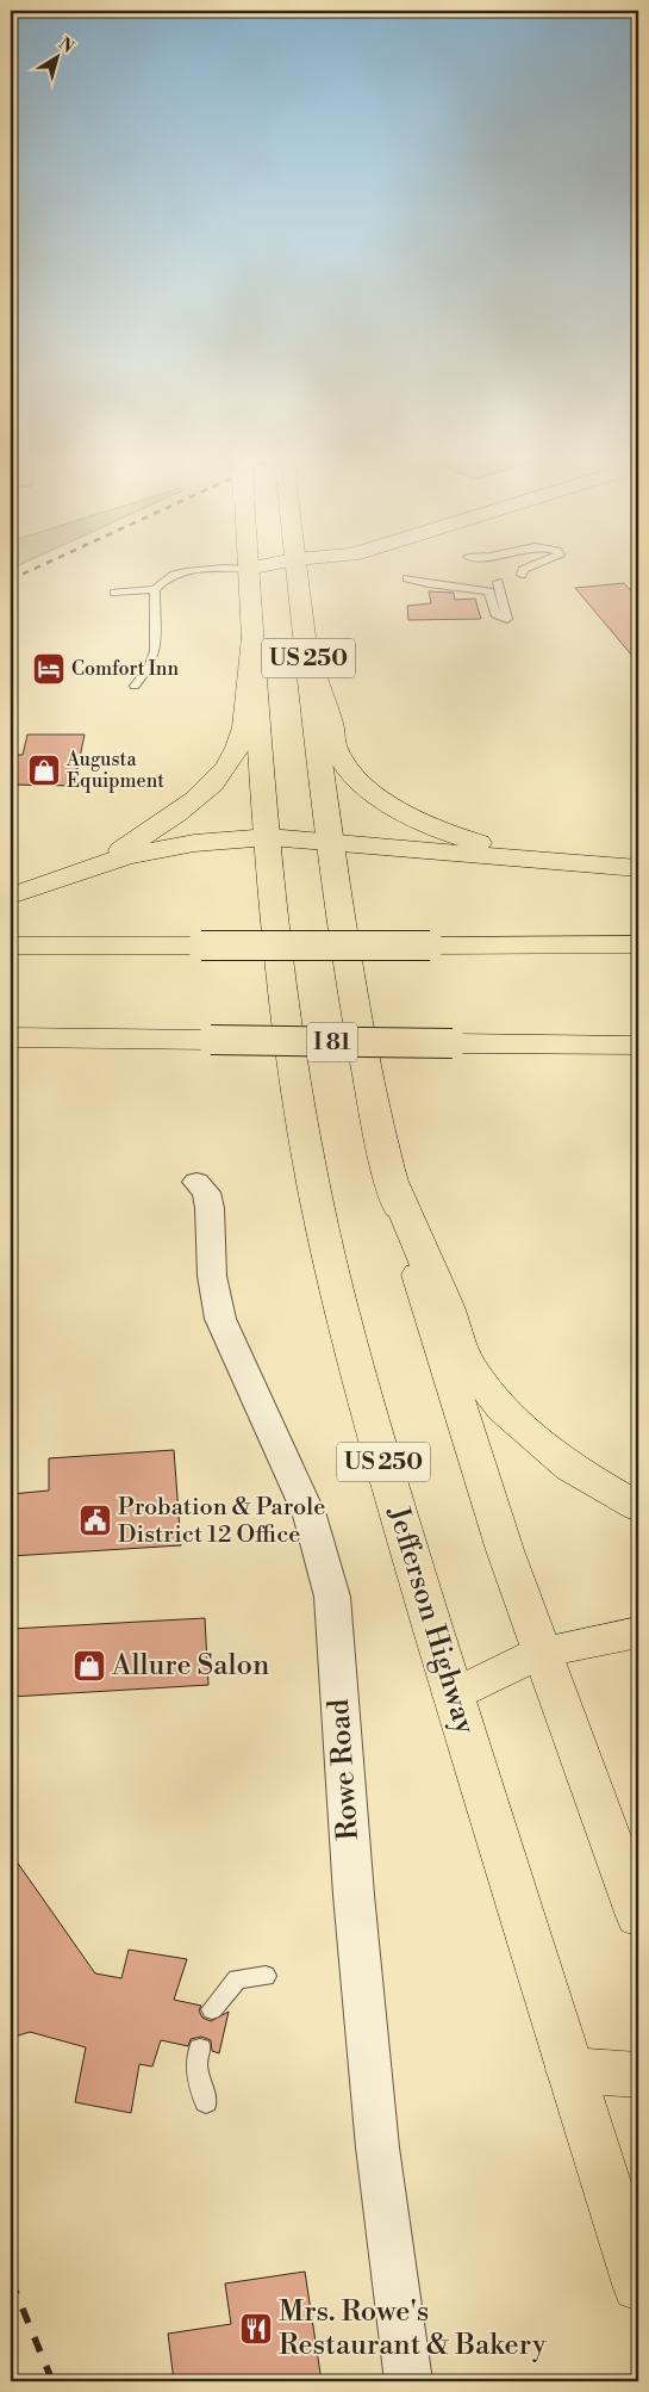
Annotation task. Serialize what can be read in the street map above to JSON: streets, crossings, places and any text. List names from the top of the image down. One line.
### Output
{"streets":{"main road":["US 250","I 81","Jefferson Highway"],"street":["Rowe Road"]},"crossings":[["US 250","Jefferson Highway"]],"places":{"hotel":["Comfort Inn"],"shop":["Augusta Equipment","Allure Salon"],"public building":["Probation & Parole District 12 Office"],"restaurant":["Mrs. Rowe's Restaurant & Bakery"]},"north":"top right"}
